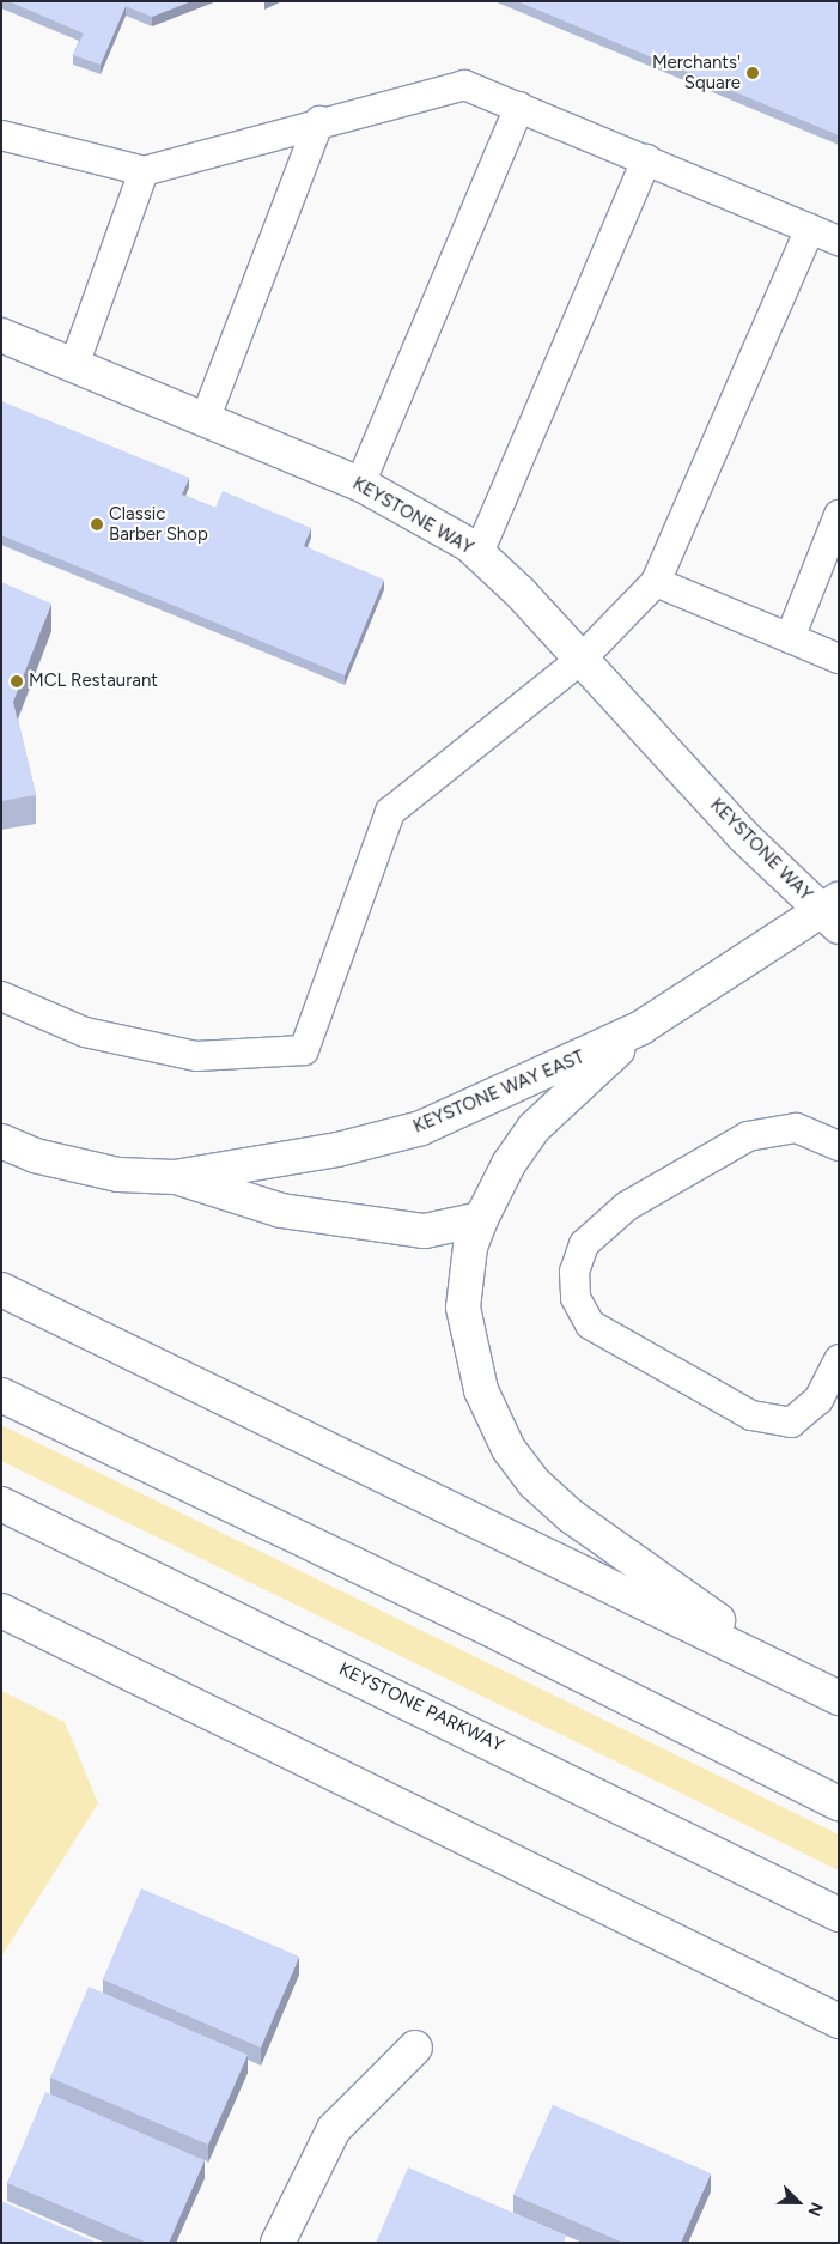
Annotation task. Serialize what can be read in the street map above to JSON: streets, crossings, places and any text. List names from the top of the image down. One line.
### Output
{"streets":{"main road":["KEYSTONE WAY","KEYSTONE WAY EAST","KEYSTONE PARKWAY"]},"crossings":[["KEYSTONE WAY","KEYSTONE WAY EAST"]],"places":["Merchants' Square","Classic Barber Shop","MCL Restaurant"],"north":"bottom right"}
